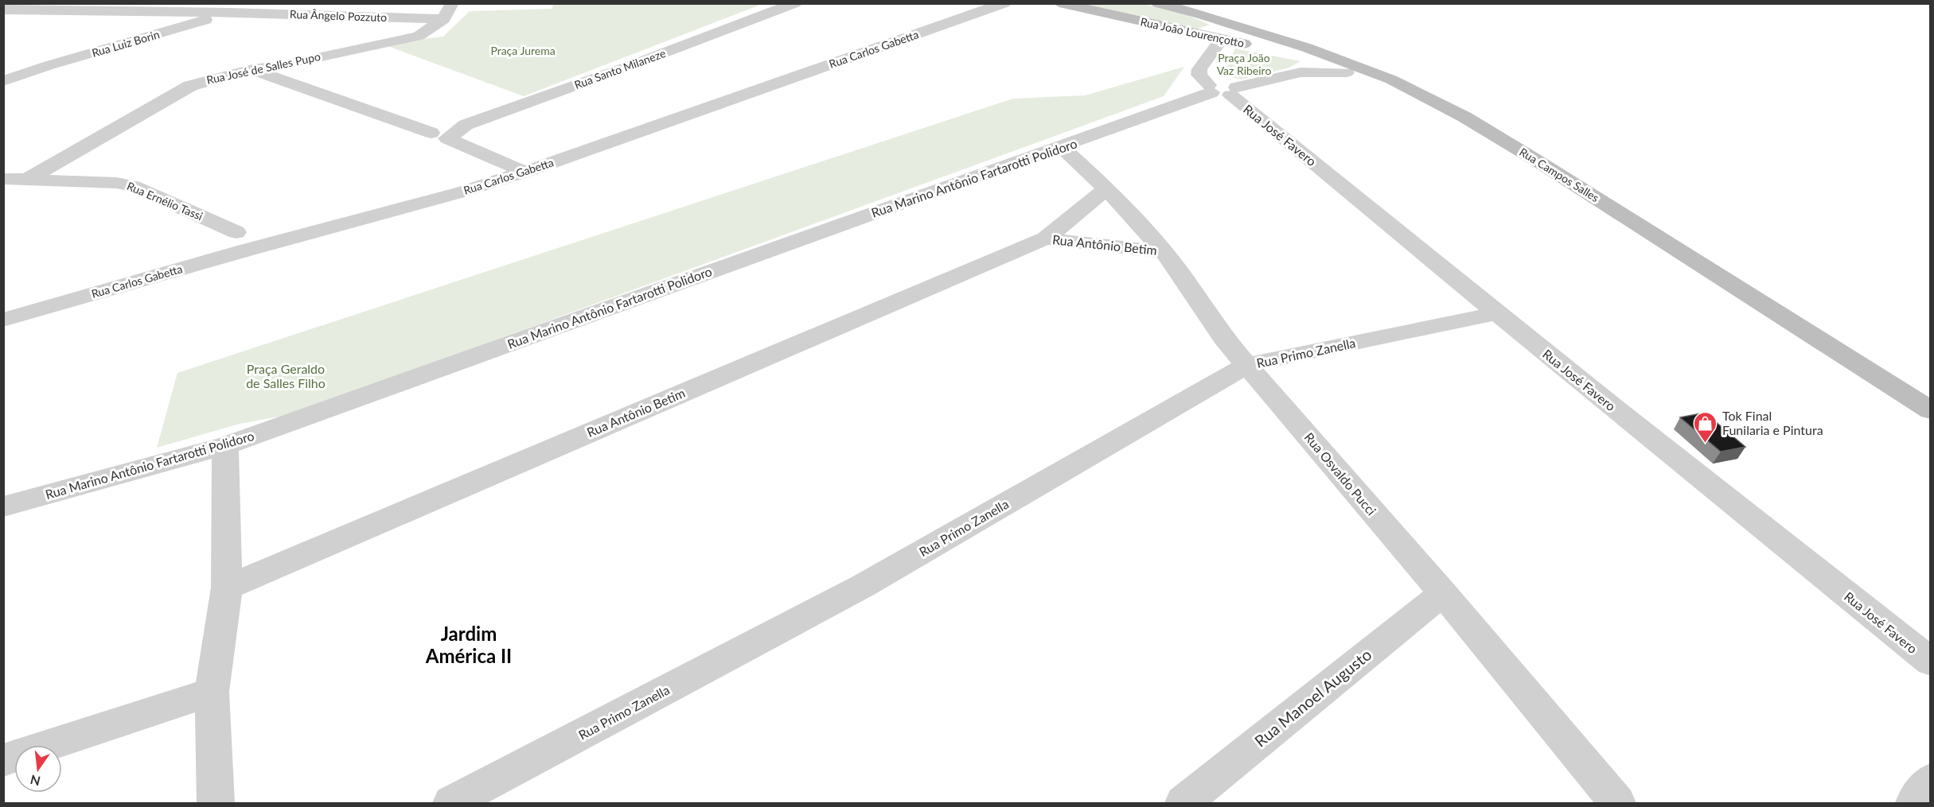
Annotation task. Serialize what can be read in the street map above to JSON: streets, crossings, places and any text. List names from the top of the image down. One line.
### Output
{"streets":{"main road":["Rua João Lourençotto","Rua Campos Salles"],"street":["Rua Ângelo Pozzuto","Rua Luiz Borin","Rua Carlos Gabetta","Rua José de Salles Pupo","Rua Santo Milaneze","Rua José Favero","Rua Marino Antônio Fartarotti Polidoro","Rua Ernélio Tassi","Rua Antônio Betim","Rua Primo Zanella","Rua Osvaldo Pucci","Rua Manoel Augusto"]},"crossings":[["Rua Ângelo Pozzuto","Rua Luiz Borin"],["Rua Ângelo Pozzuto","Rua José de Salles Pupo"],["Rua João Lourençotto","Rua Campos Salles"],["Rua João Lourençotto","Rua Marino Antônio Fartarotti Polidoro"],["Rua José de Salles Pupo","Rua Ernélio Tassi"],["Rua José Favero","Rua Marino Antônio Fartarotti Polidoro"],["Rua José Favero","Rua Primo Zanella"],["Rua Campos Salles","Rua Marino Antônio Fartarotti Polidoro"],["Rua Marino Antônio Fartarotti Polidoro","Rua Osvaldo Pucci"],["Rua Antônio Betim","Rua Osvaldo Pucci"],["Rua Primo Zanella","Rua Osvaldo Pucci"],["Rua Osvaldo Pucci","Rua Manoel Augusto"]],"districts":["Jardim América II"],"parks":["Praça Jurema","Praça João Vaz Ribeiro","Praça Geraldo de Salles Filho"],"places":{"shop":["Tok Final Funilaria e Pintura"]},"north":"bottom"}
